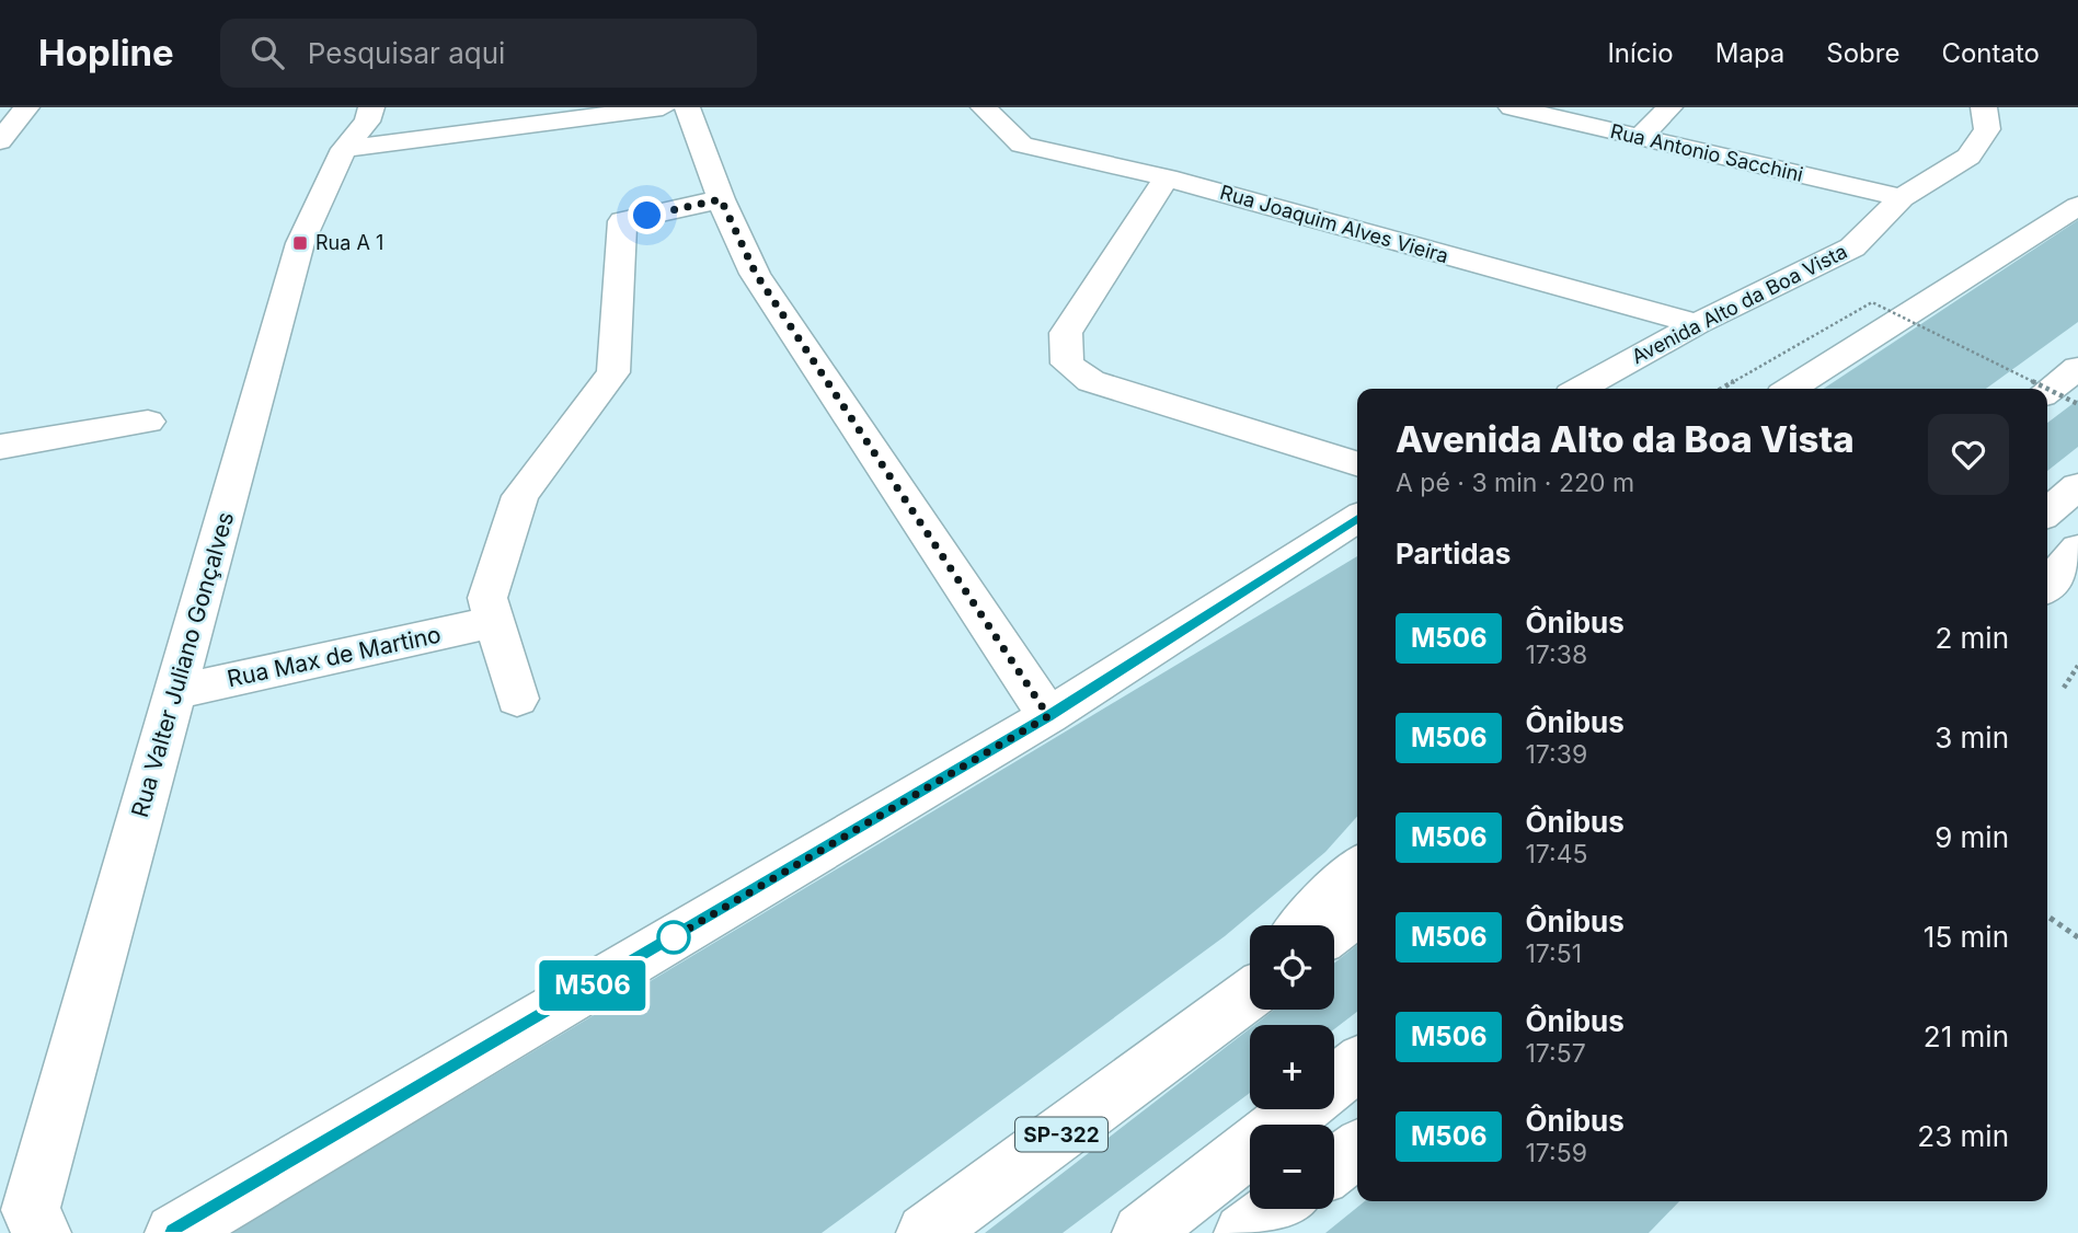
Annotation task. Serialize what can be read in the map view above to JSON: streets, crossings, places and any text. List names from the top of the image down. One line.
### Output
{"streets":{"main road":["Rua Antonio Sacchini","Rua Joaquim Alves Vieira","Avenida Alto da Boa Vista","Rua Max de Martino","Rua Valter Juliano Gonçalves","SP-322"]},"crossings":[["Rua Antonio Sacchini","Avenida Alto da Boa Vista"],["Rua Joaquim Alves Vieira","Avenida Alto da Boa Vista"],["Rua Max de Martino","Rua Valter Juliano Gonçalves"]],"places":{"transit":["Rua A 1"]},"lines":["bus line M506"],"page":{"header":"Hopline","search":"Pesquisar aqui","nav":["Início","Mapa","Sobre","Contato"],"on_map":"M506","heading":[["Avenida Alto da Boa Vista","A pé · 3 min · 220 m"],"Partidas"],"list":[{"mark":"M506","name":"Ônibus","note":"17:38","value":"2 min"},{"mark":"M506","name":"Ônibus","note":"17:39","value":"3 min"},{"mark":"M506","name":"Ônibus","note":"17:45","value":"9 min"},{"mark":"M506","name":"Ônibus","note":"17:51","value":"15 min"},{"mark":"M506","name":"Ônibus","note":"17:57","value":"21 min"},{"mark":"M506","name":"Ônibus","note":"17:59","value":"23 min"}],"map_buttons":["+","−"]}}
